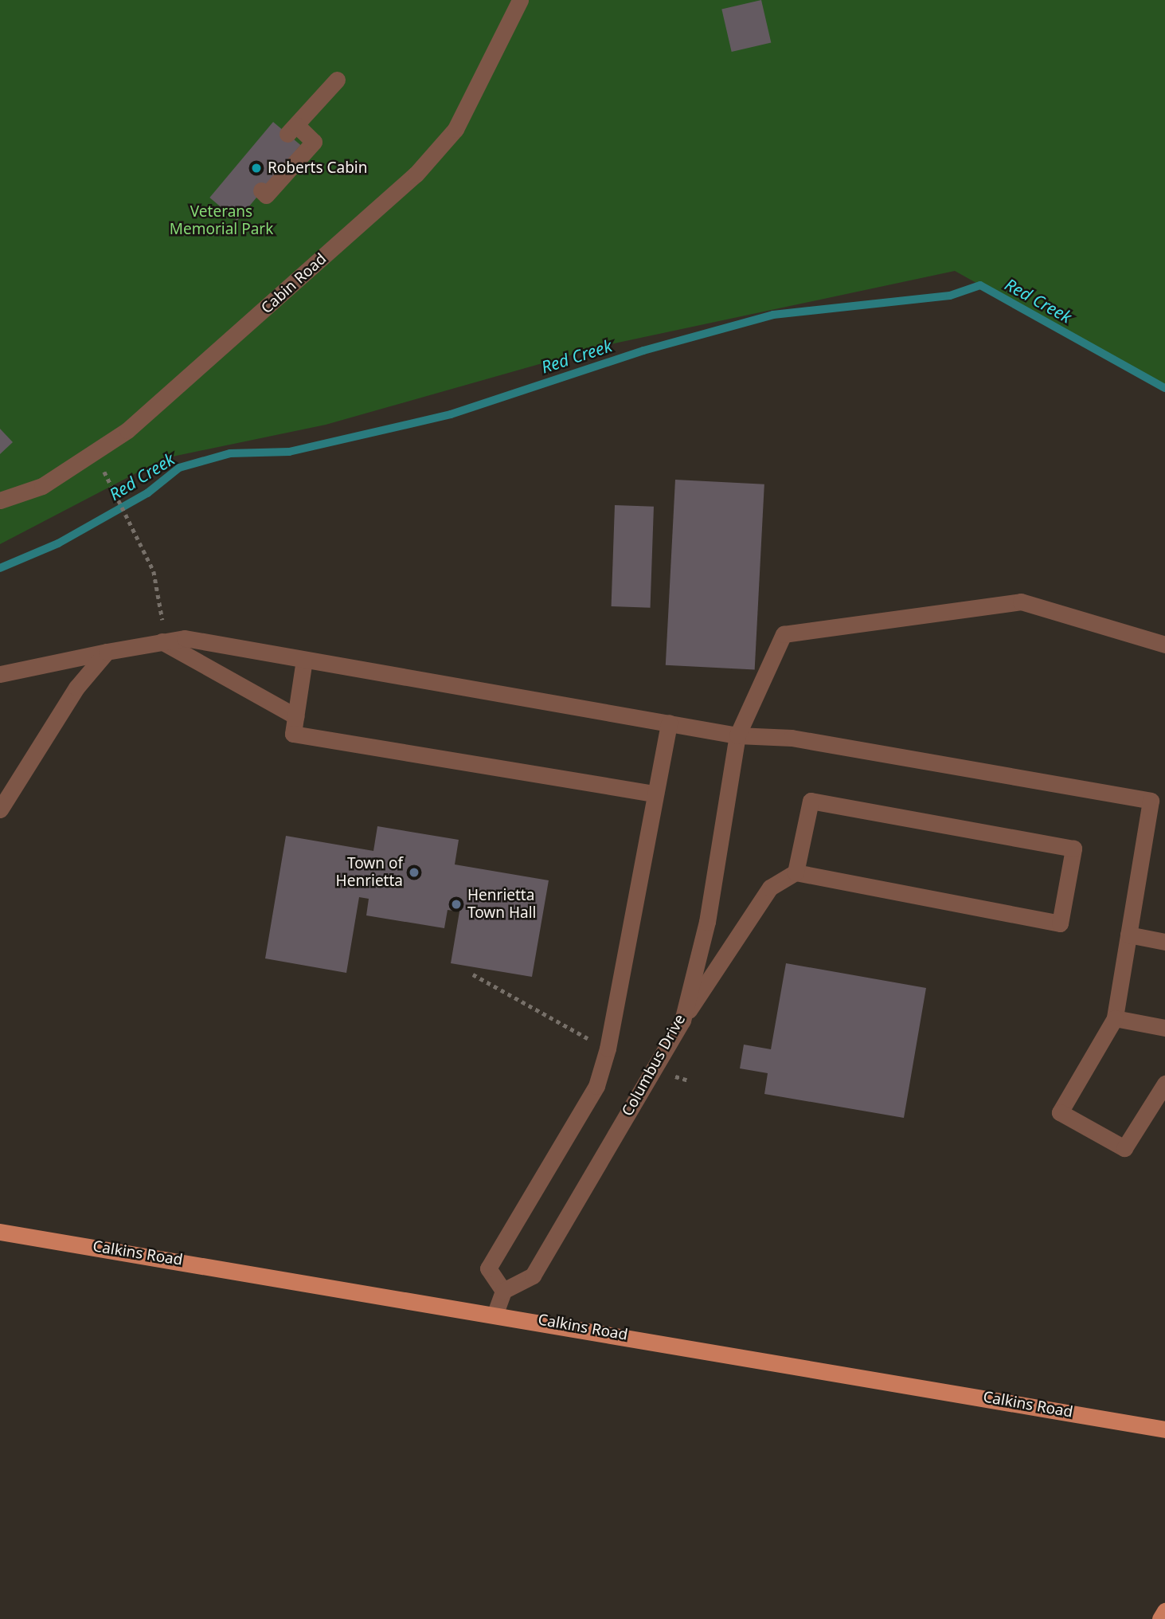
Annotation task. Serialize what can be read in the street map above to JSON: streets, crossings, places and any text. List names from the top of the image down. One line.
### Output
{"streets":{"main road":["Calkins Road"],"street":["Cabin Road","Columbus Drive"]},"water":["Red Creek"],"parks":["Veterans Memorial Park"],"places":["Roberts Cabin","Town of Henrietta","Henrietta Town Hall"]}
